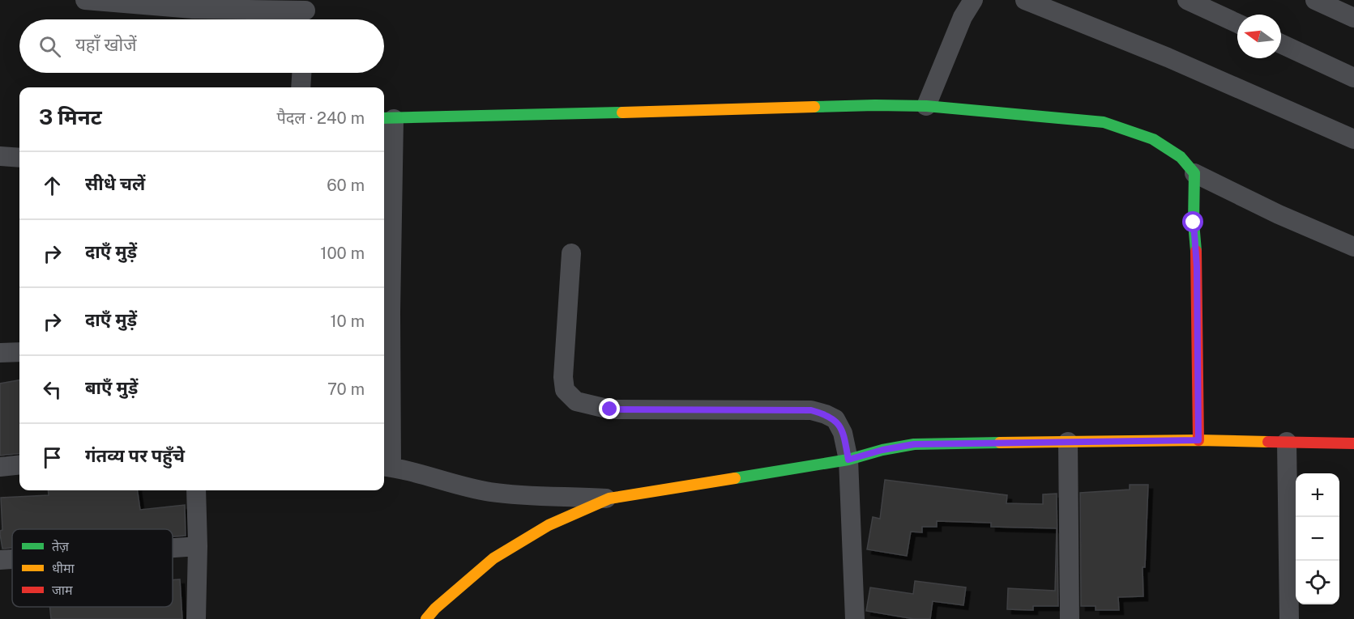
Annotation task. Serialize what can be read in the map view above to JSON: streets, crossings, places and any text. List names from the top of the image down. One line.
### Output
{"legend":["तेज़","धीमा","जाम"],"north":"left","page":{"search":"यहाँ खोजें","heading":["3 मिनट","पैदल · 240 m"],"list":[["सीधे चलें","60 m"],["दाएँ मुड़ें","100 m"],["दाएँ मुड़ें","10 m"],["बाएँ मुड़ें","70 m"],"गंतव्य पर पहुँचे"],"map_buttons":["+","−"]}}
